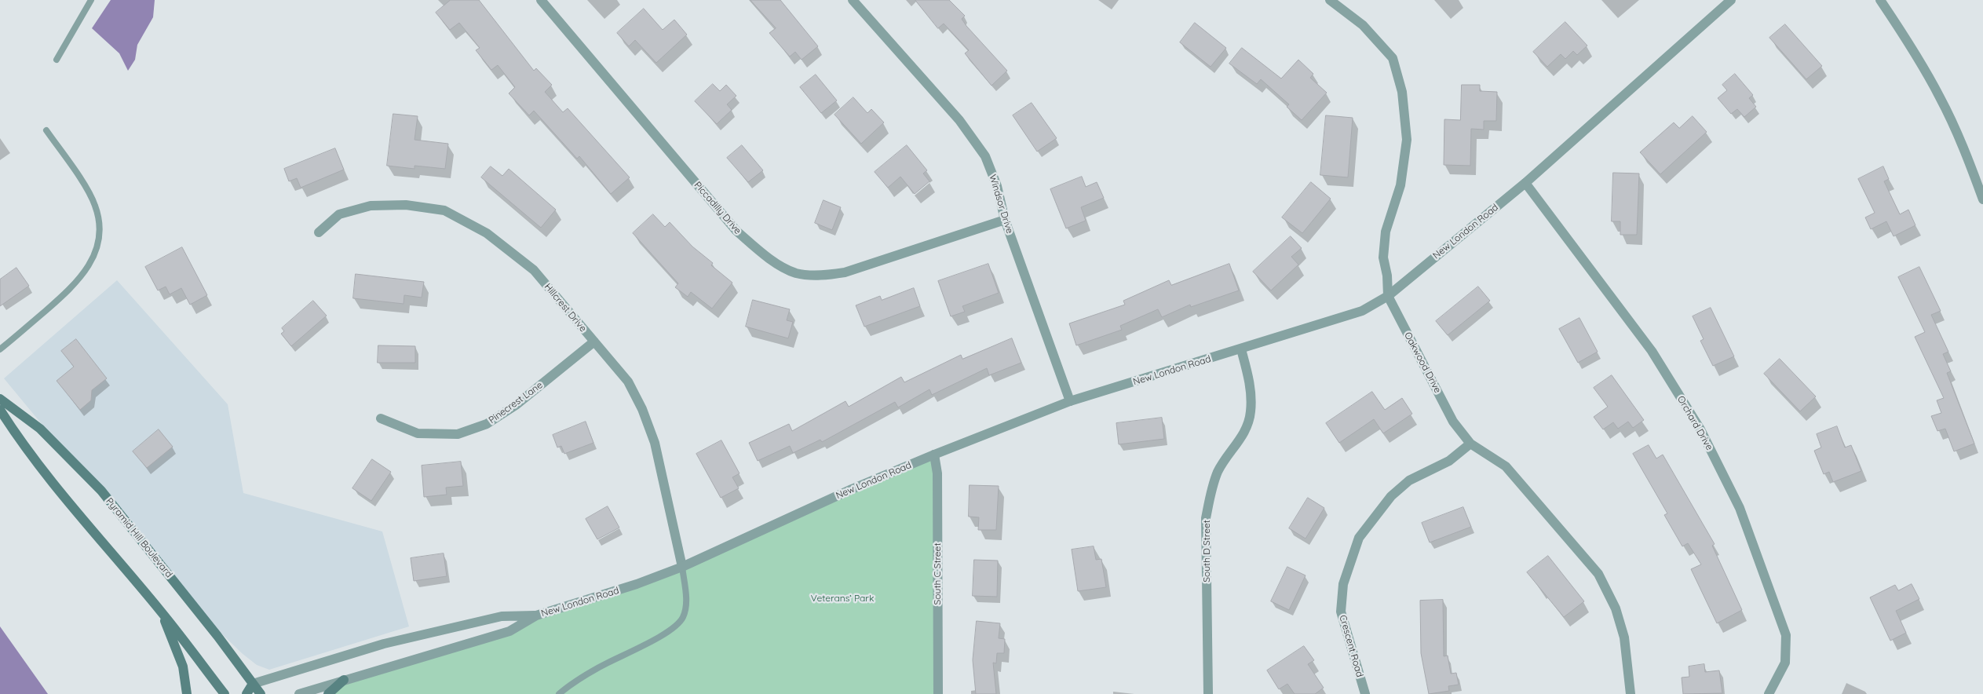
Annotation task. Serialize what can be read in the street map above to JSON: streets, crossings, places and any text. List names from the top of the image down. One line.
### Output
{"streets":{"main road":["Pyramid Hill Boulevard"],"street":["Windsor Drive","Piccadilly Drive","New London Road","Hillcrest Drive","Oakwood Drive","Pinecrest Lane","Orchard Drive","South D Street","South C Street","Crescent Road"]},"crossings":[["Windsor Drive","Piccadilly Drive"],["Windsor Drive","New London Road"],["New London Road","Hillcrest Drive"],["New London Road","Oakwood Drive"],["New London Road","Orchard Drive"],["New London Road","Pyramid Hill Boulevard"],["New London Road","South D Street"],["New London Road","South C Street"],["Hillcrest Drive","Pinecrest Lane"],["Oakwood Drive","Crescent Road"]],"parks":["Veterans’ Park"]}
